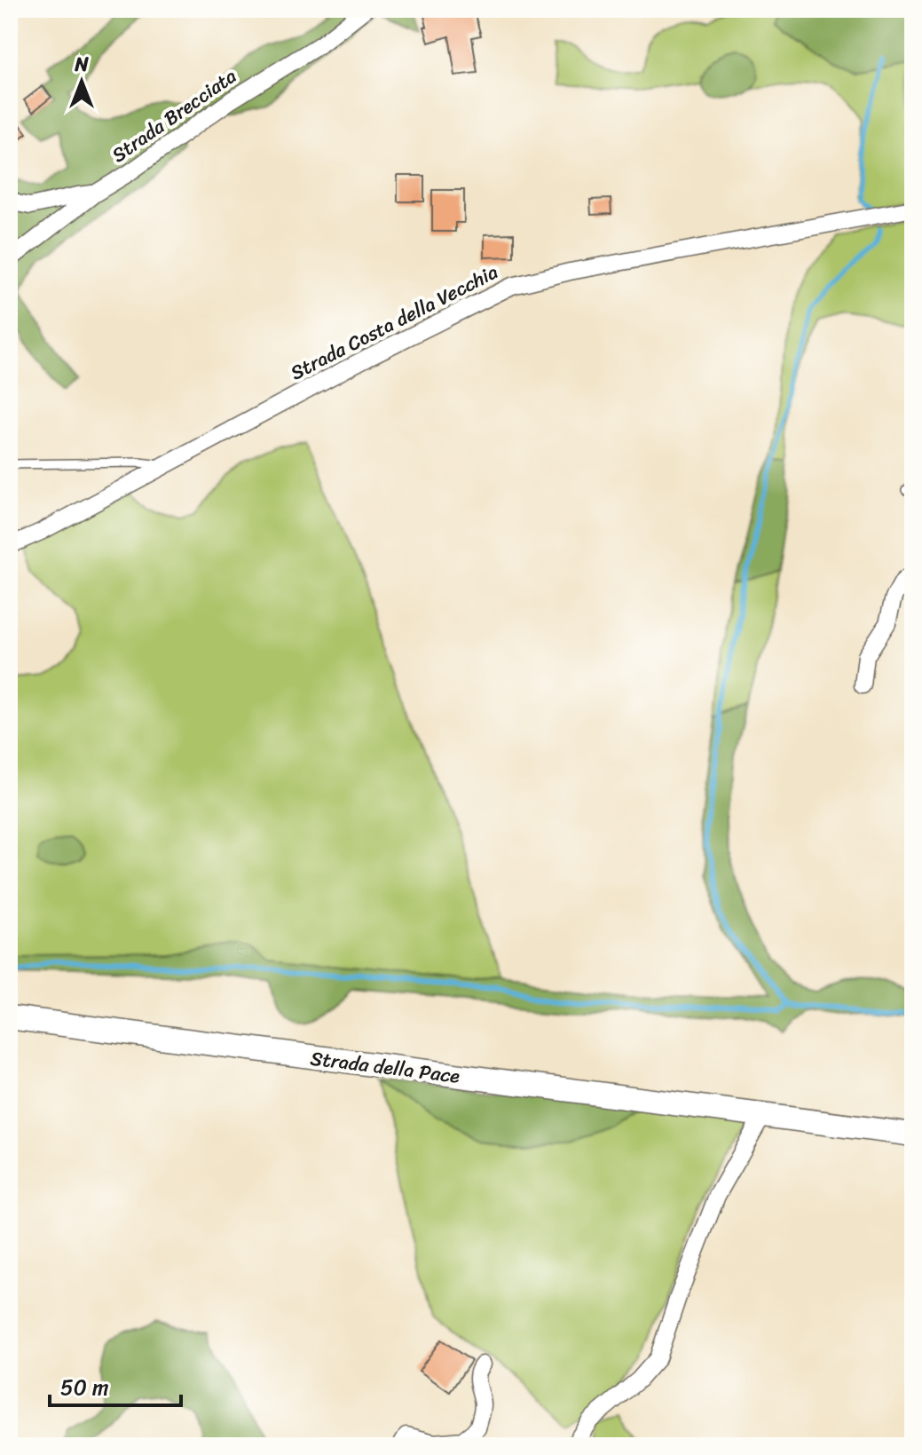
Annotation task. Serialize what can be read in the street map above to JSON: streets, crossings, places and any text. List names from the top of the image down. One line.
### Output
{"streets":{"street":["Strada Brecciata","Strada Costa della Vecchia","Strada della Pace"]},"scale_bar":"50 m","north":"top"}
